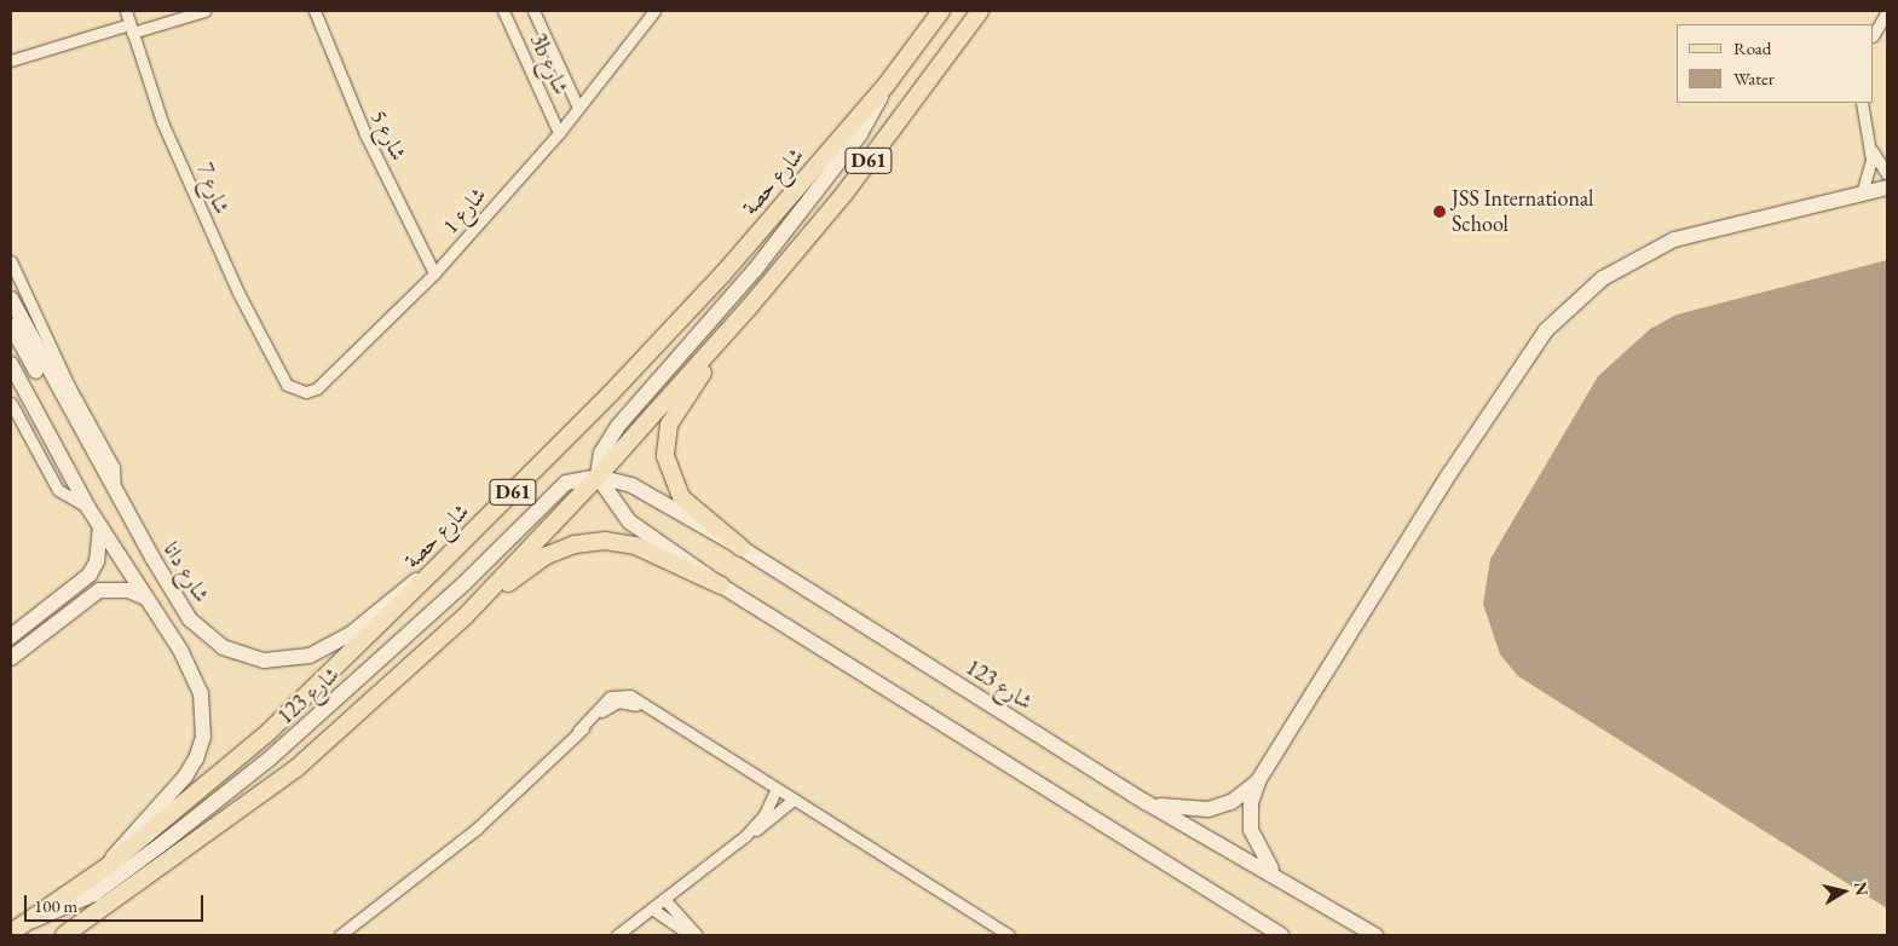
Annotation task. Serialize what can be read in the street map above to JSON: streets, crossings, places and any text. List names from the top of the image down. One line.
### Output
{"streets":{"main road":["D61","شارع حصة","شارع دانا","شارع 123"],"street":["3b شارع","شارع 5","شارع 7","شارع 1"]},"crossings":[["3b شارع","شارع 1"],["شارع 5","شارع 1"],["D61","شارع 123"],["شارع حصة","شارع دانا"],["شارع حصة","شارع 123"],["شارع 7","شارع 1"]],"places":["JSS International School"],"legend":["Road","Water"],"scale_bar":"100 m","north":"right"}
